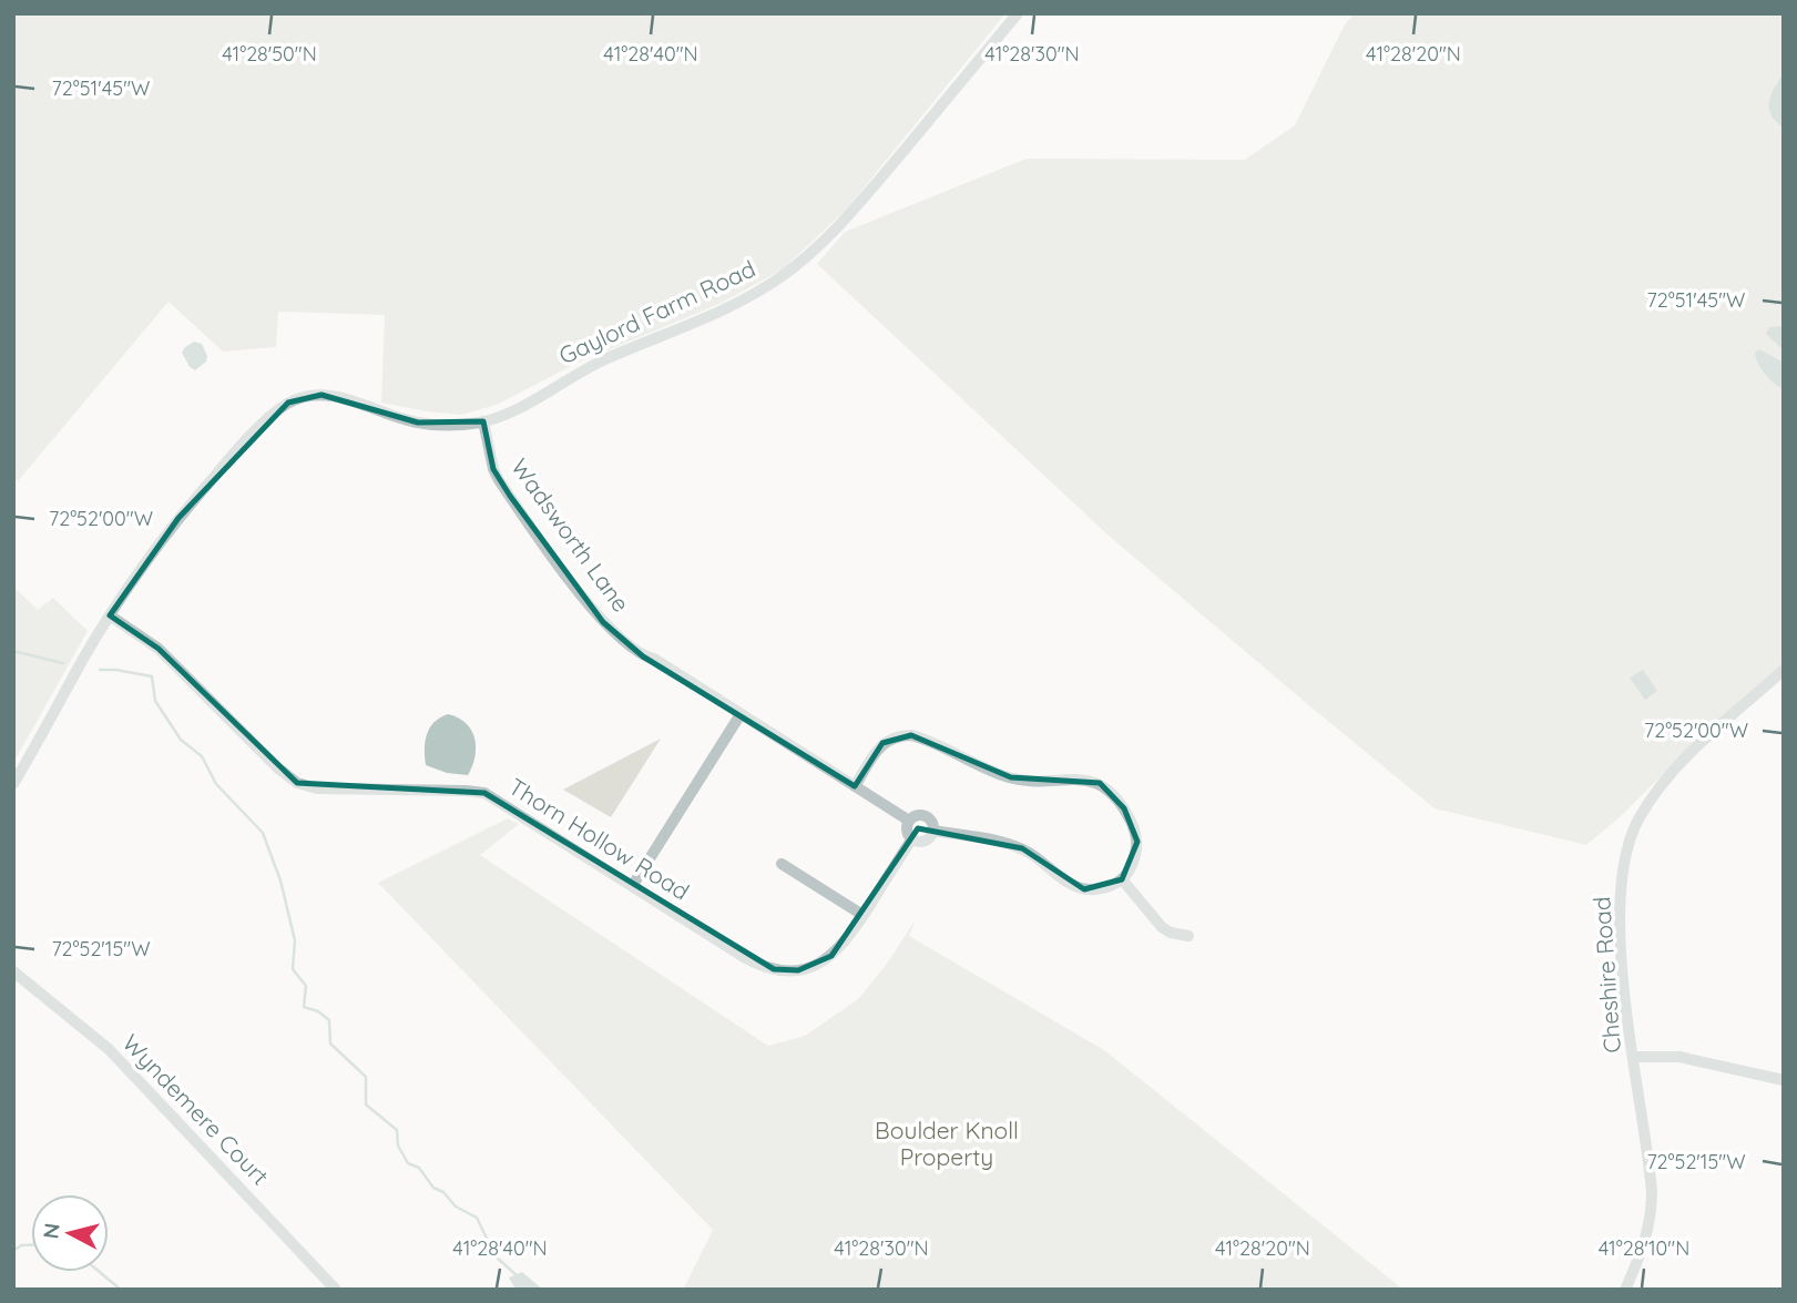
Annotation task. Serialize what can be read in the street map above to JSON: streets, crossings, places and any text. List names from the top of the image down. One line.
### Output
{"streets":{"street":["Gaylord Farm Road","Wadsworth Lane","Thorn Hollow Road","Cheshire Road","Wyndemere Court"]},"crossings":[["Gaylord Farm Road","Wadsworth Lane"],["Gaylord Farm Road","Thorn Hollow Road"],["Wadsworth Lane","Thorn Hollow Road"]],"parks":["Boulder Knoll Property"],"north":"left","coordinates":["41°28'50\"N","41°28'40\"N","41°28'30\"N","41°28'20\"N","72°51'45\"W","72°52'00\"W","72°52'15\"W","41°28'10\"N"]}
